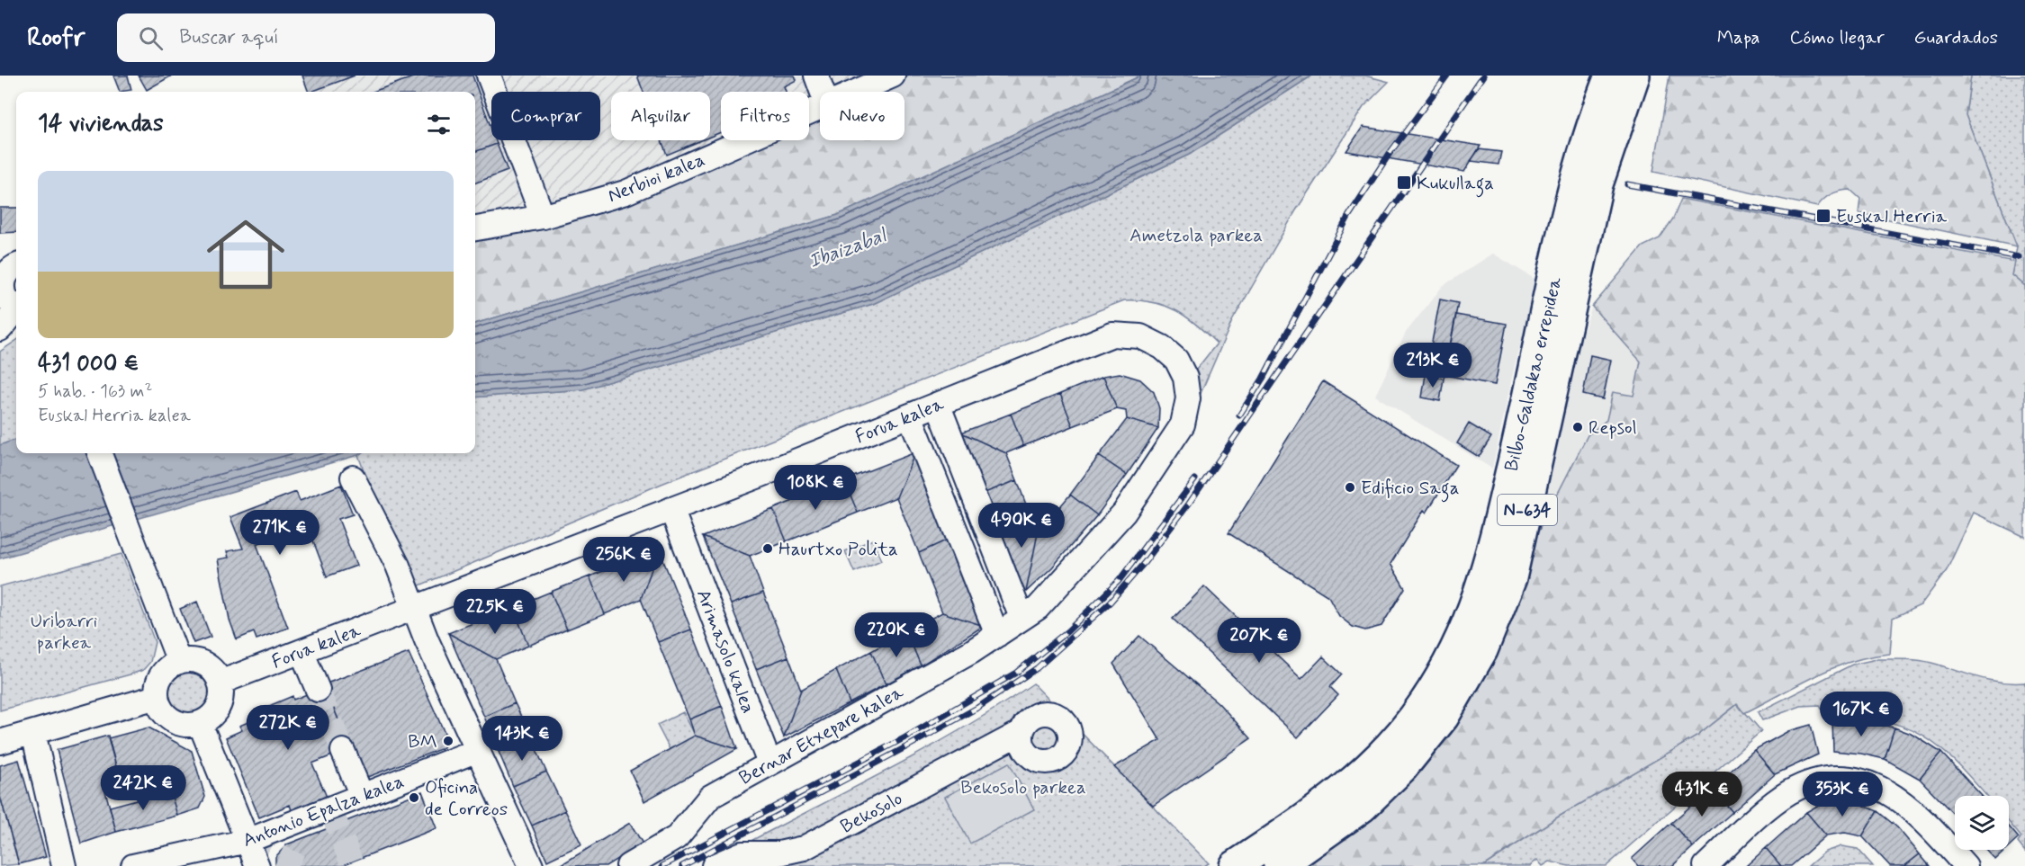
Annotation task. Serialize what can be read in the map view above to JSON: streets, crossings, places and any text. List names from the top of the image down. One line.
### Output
{"streets":{"highway":["Bilbo-Galdakao errepidea","N-634"],"street":["Nerbioi kalea","Forua kalea","Arimasolo kalea","Bernar Etxepare kalea","Antonio Epalza kalea","Bekosolo"]},"crossings":[["Forua kalea","Arimasolo kalea"],["Forua kalea","Bernar Etxepare kalea"],["Arimasolo kalea","Bernar Etxepare kalea"]],"water":["Ibaizabal"],"parks":["Ametzola parkea","Uribarri parkea","Bekosolo parkea"],"places":{"transit":["Kukullaga","Euskal Herria"],"other":["Repsol","Edificio Saga","Haurtxo Polita","BM","Oficina de Correos"]},"page":{"header":"Roofr","search":"Buscar aquí","nav":["Mapa","Cómo llegar","Guardados"],"chip":["Comprar","Alquilar","Filtros","Nuevo"],"heading":"14 viviendas","list":[{"name":"431 000 €","note":"5 hab. · 163 m² · Euskal Herria kalea"}],"price":["213K €","108K €","490K €","271K €","256K €","225K €","220K €","207K €","167K €","272K €","143K €","242K €","431K €","353K €"]}}
